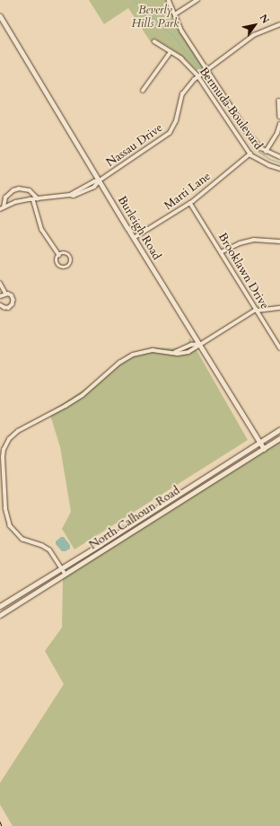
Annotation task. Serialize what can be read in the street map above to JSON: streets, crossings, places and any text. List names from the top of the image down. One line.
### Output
{"streets":{"main road":["Burleigh Road","North Calhoun Road"],"street":["Bermuda Boulevard","Nassau Drive","Marti Lane","Brooklawn Drive"]},"crossings":[["Bermuda Boulevard","Nassau Drive"],["Bermuda Boulevard","Marti Lane"],["Nassau Drive","Burleigh Road"],["Marti Lane","Burleigh Road"],["Marti Lane","Brooklawn Drive"],["Burleigh Road","North Calhoun Road"]],"parks":["Beverly Hills Park"],"north":"top right"}
